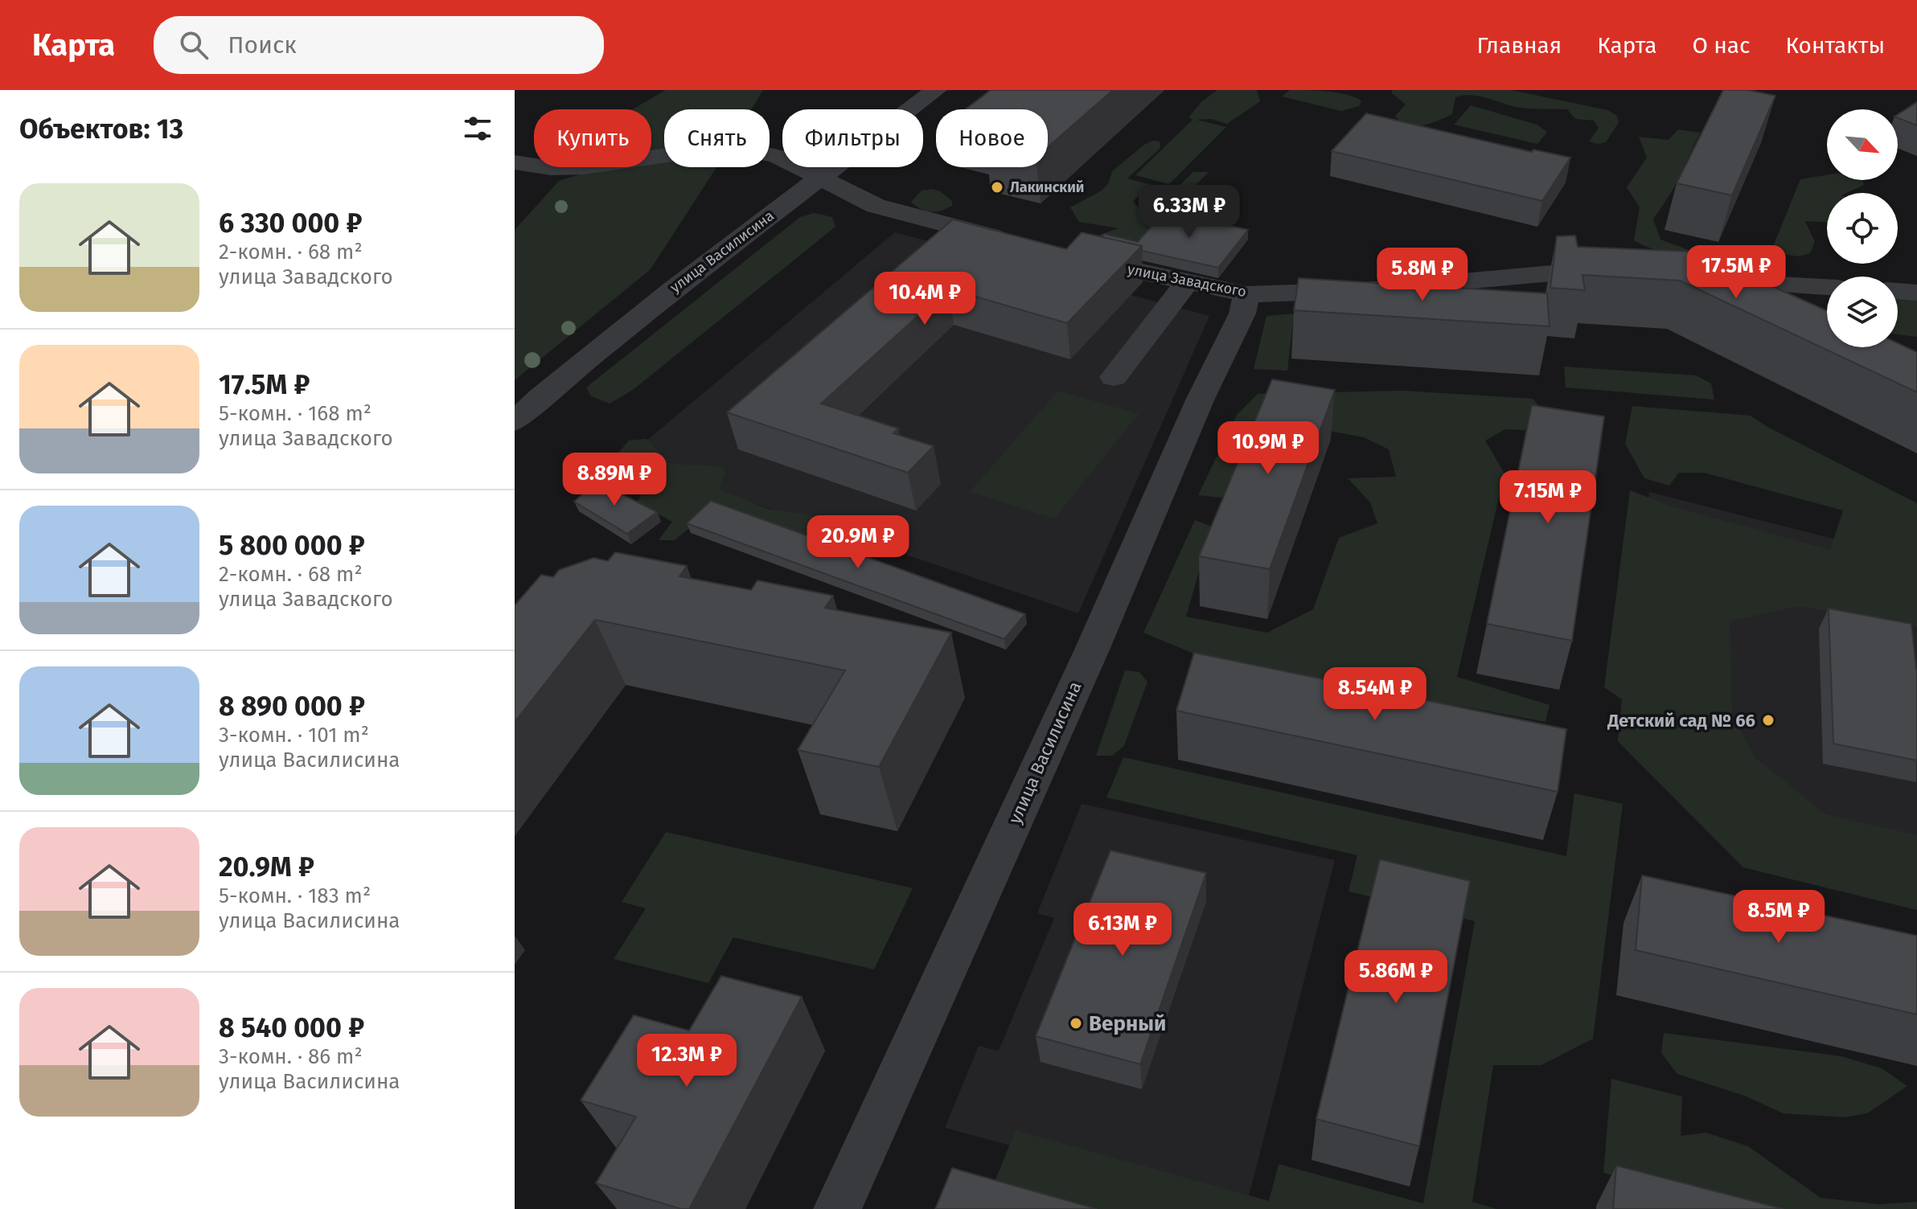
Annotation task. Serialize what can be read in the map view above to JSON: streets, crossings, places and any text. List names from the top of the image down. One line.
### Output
{"streets":{"street":["улица Василисина","улица Завадского"]},"crossings":[["улица Василисина","улица Завадского"]],"places":["Лакинский","Детский сад № 66","Верный"],"north":"bottom right","page":{"header":"Карта","search":"Поиск","nav":["Главная","Карта","О нас","Контакты"],"heading":"Объектов: 13","chip":["Купить","Снять","Фильтры","Новое"],"list":[{"name":"6 330 000 ₽","note":"2-комн. · 68 m² · улица Завадского"},{"name":"17.5M ₽","note":"5-комн. · 168 m² · улица Завадского"},{"name":"5 800 000 ₽","note":"2-комн. · 68 m² · улица Завадского"},{"name":"8 890 000 ₽","note":"3-комн. · 101 m² · улица Василисина"},{"name":"20.9M ₽","note":"5-комн. · 183 m² · улица Василисина"},{"name":"8 540 000 ₽","note":"3-комн. · 86 m² · улица Василисина"}],"price":["6.33M ₽","17.5M ₽","5.8M ₽","10.4M ₽","10.9M ₽","8.89M ₽","7.15M ₽","20.9M ₽","8.54M ₽","8.5M ₽","6.13M ₽","5.86M ₽","12.3M ₽"]}}
